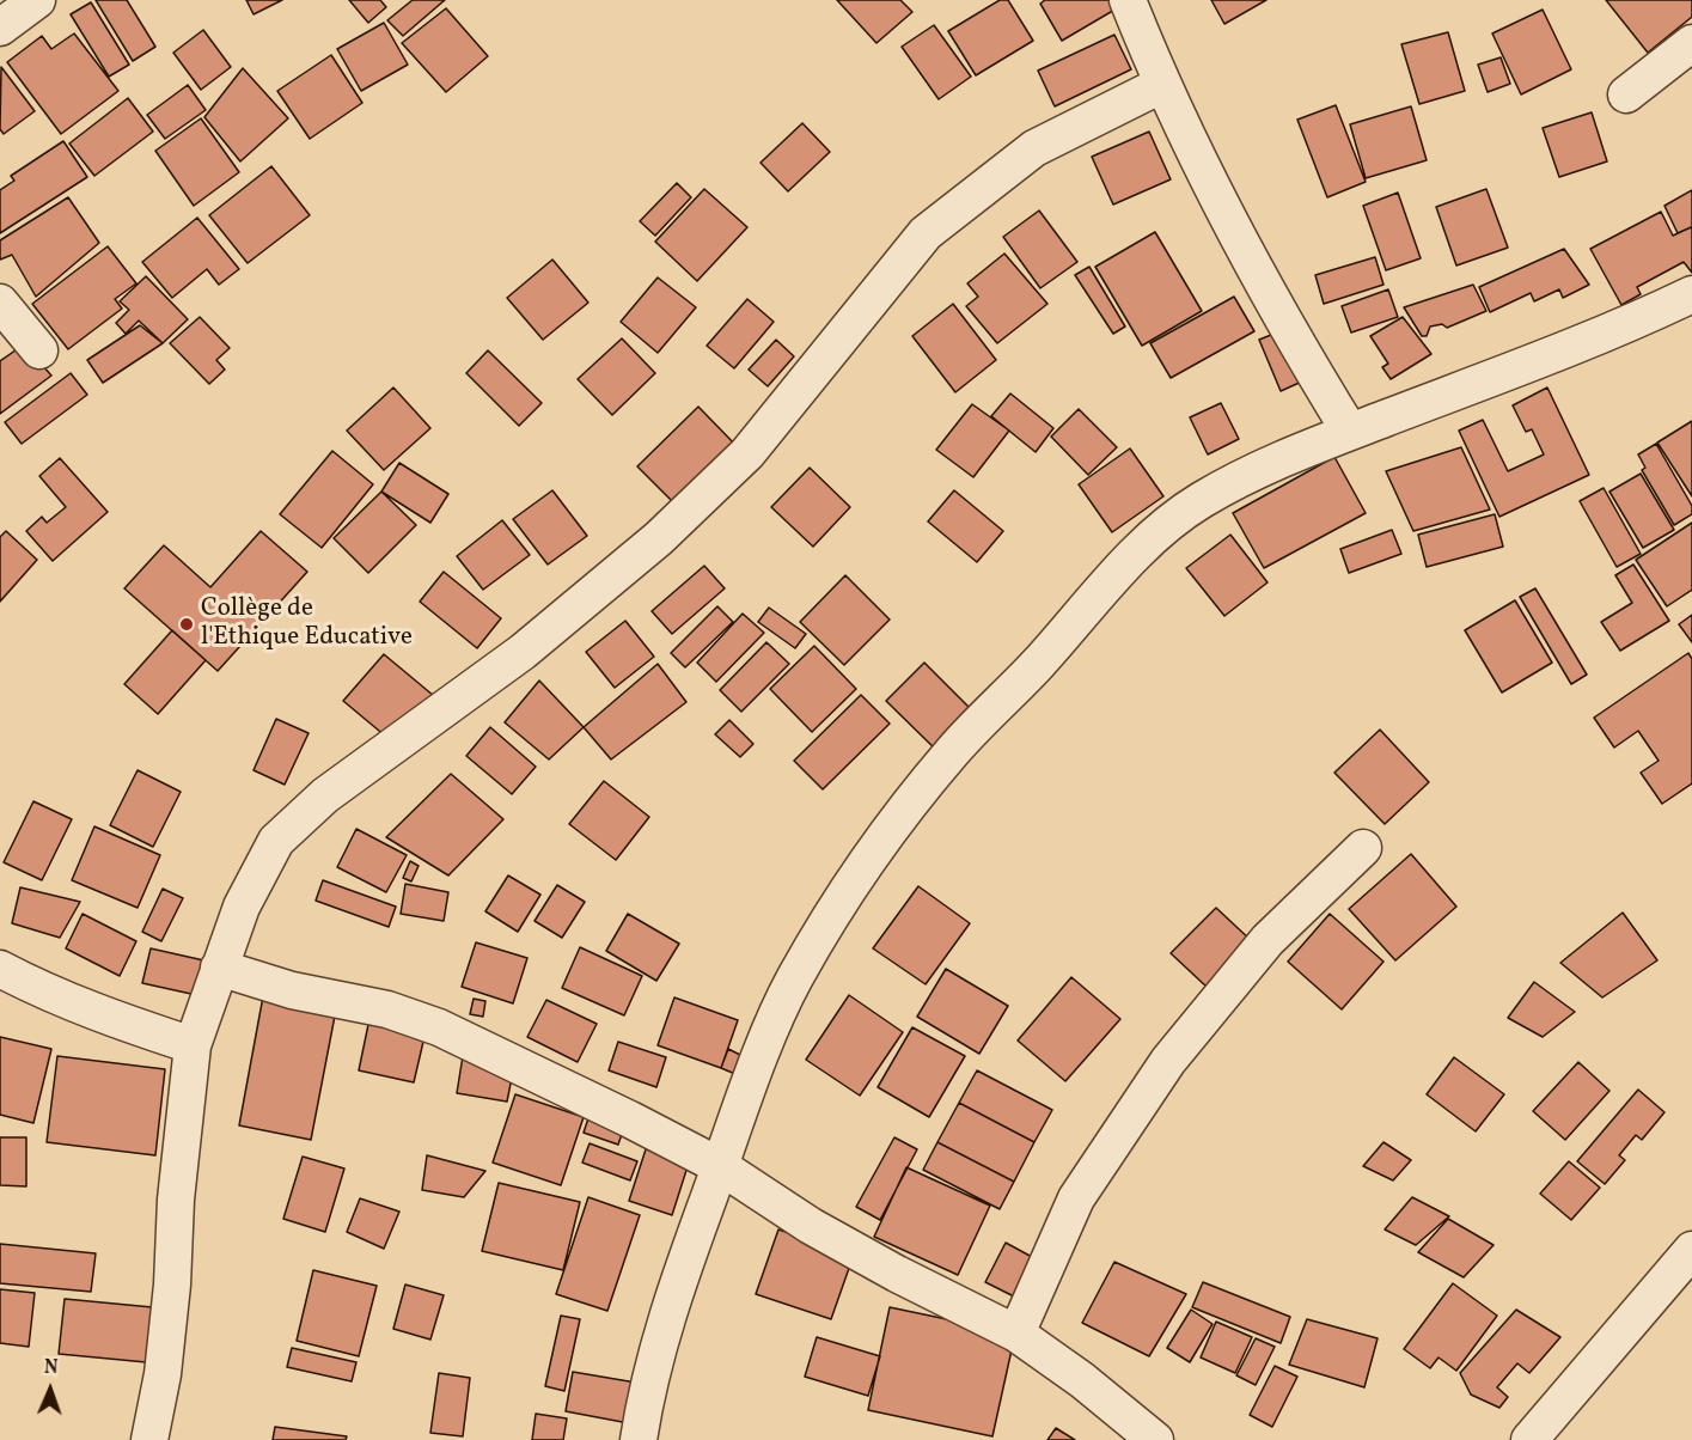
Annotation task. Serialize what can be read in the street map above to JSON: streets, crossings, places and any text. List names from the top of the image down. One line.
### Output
{"places":["Collège de l'Ethique Educative"],"north":"top"}
